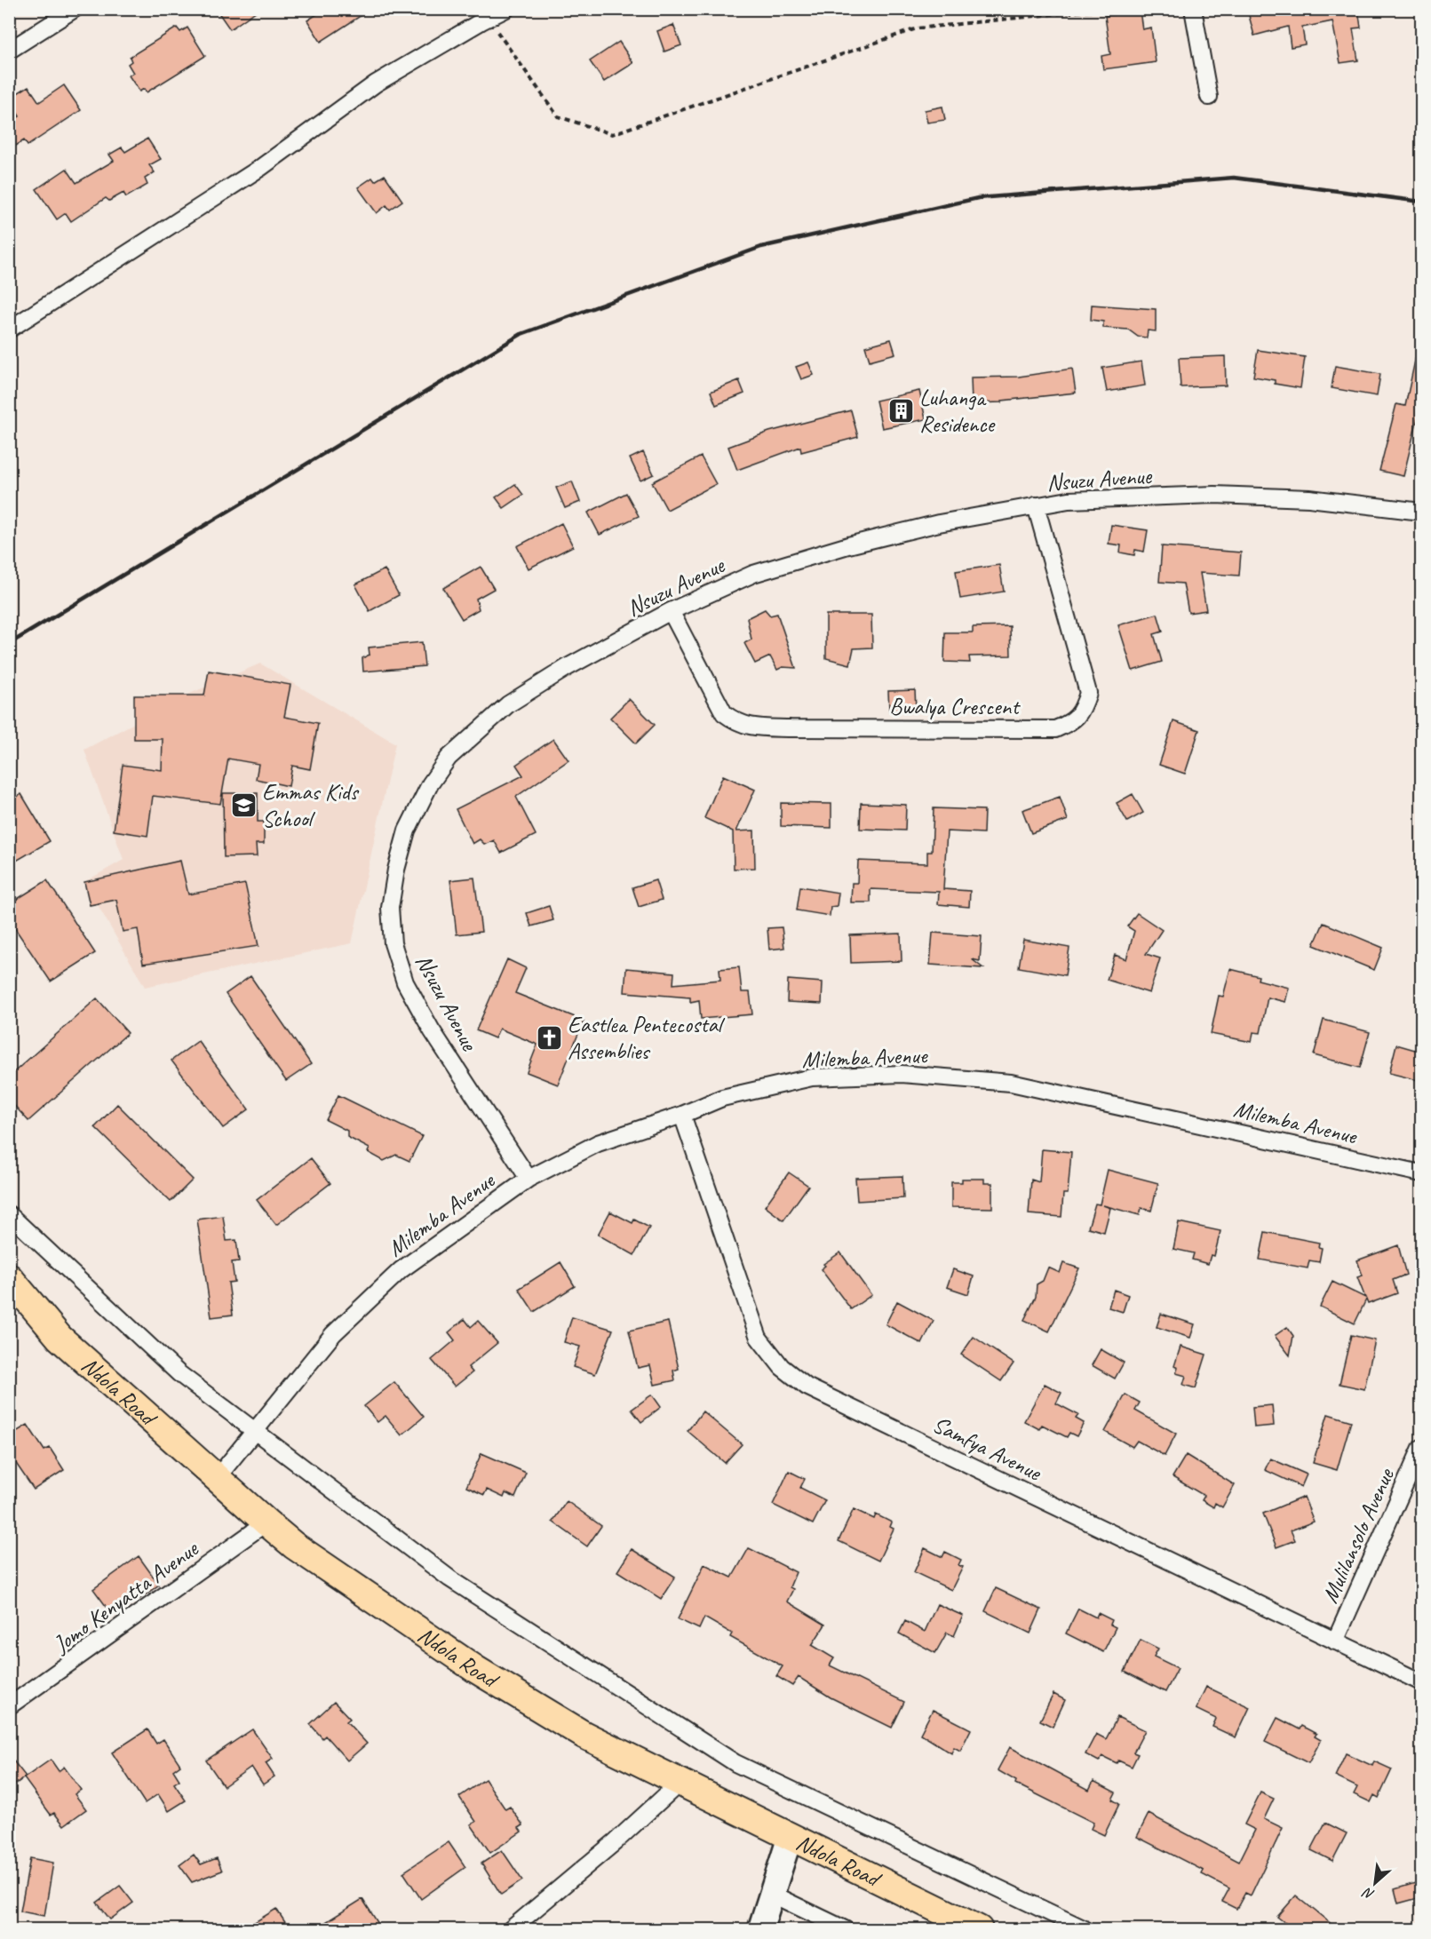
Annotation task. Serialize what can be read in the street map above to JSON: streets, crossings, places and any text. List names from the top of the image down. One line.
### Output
{"streets":{"main road":["Ndola Road"],"street":["Nsuzu Avenue","Bwalya Crescent","Milemba Avenue","Samfya Avenue","Mulilansolo Avenue","Jomo Kenyatta Avenue"]},"crossings":[["Nsuzu Avenue","Bwalya Crescent"],["Nsuzu Avenue","Milemba Avenue"],["Milemba Avenue","Ndola Road"],["Milemba Avenue","Samfya Avenue"],["Ndola Road","Jomo Kenyatta Avenue"],["Samfya Avenue","Mulilansolo Avenue"]],"places":{"building":["Luhanga Residence"],"school or university":["Emmas Kids School"],"church":["Eastlea Pentecostal Assemblies"]},"north":"bottom left"}
